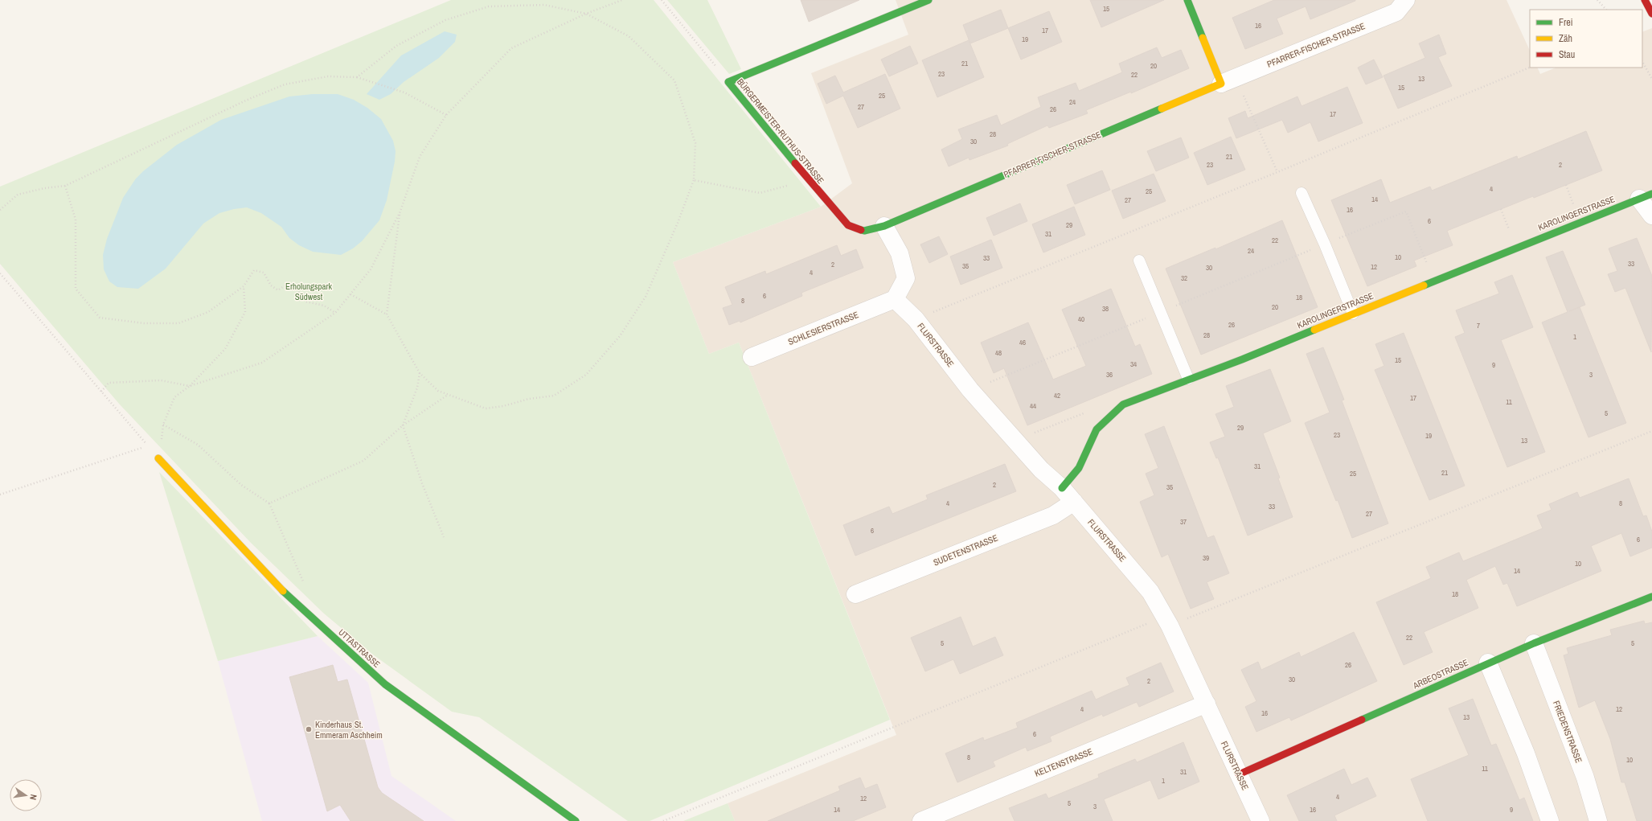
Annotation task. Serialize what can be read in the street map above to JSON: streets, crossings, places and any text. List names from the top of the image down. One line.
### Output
{"streets":{"street":["PFARRER-FISCHER-STRASSE","BÜRGERMEISTER-RUTHUS-STRASSE","KAROLINGERSTRASSE","SCHLESIERSTRASSE","FLURSTRASSE","SUDETENSTRASSE","UTTASTRASSE","ARBEOSTRASSE","FRIEDENSTRASSE","KELTENSTRASSE"]},"crossings":[["PFARRER-FISCHER-STRASSE","BÜRGERMEISTER-RUTHUS-STRASSE"],["KAROLINGERSTRASSE","FLURSTRASSE"],["SCHLESIERSTRASSE","FLURSTRASSE"],["FLURSTRASSE","SUDETENSTRASSE"],["FLURSTRASSE","ARBEOSTRASSE"],["FLURSTRASSE","KELTENSTRASSE"],["ARBEOSTRASSE","FRIEDENSTRASSE"]],"parks":["Erholungspark Südwest"],"places":["Kinderhaus St. Emmeram Aschheim"],"house_numbers":["15","16","17","19","21","20","23","22","13","15","25","24","27","26","17","28","30","21","23","2","4","25","14","27","16","6","29","31","22","24","10","33","33","2","35","12","30","4","32","6","18","8","20","38","40","26","7","28","1","46","48","15","34","9","36","3","42","17","11","44","5","29","23","19","13","31","21","25","2","35","4","8","33","27","37","6","6","39","10","14","18","22","5","5","26","30","2","4","12","16","13","6","8","10","11","31","1","4","12","5","3","14","16","9"],"legend":["Frei","Zäh","Stau"],"north":"right"}
